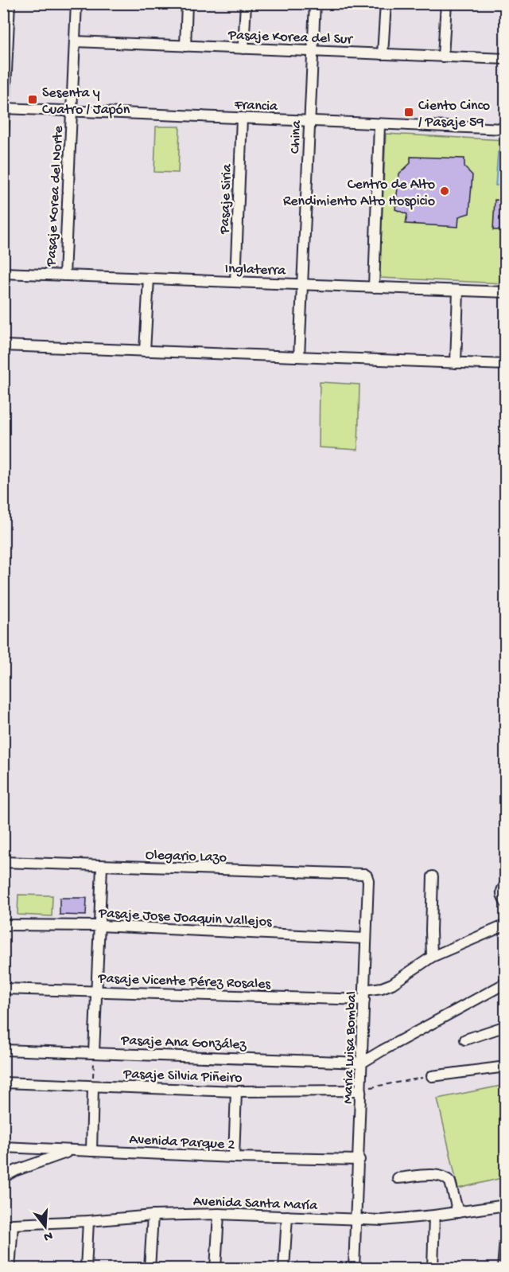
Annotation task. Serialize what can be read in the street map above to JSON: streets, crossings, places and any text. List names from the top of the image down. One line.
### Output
{"streets":{"street":["Pasaje Korea del Sur","Francia","China","Pasaje Korea del Norte","Pasaje Siria","Inglaterra","Olegario Lazo","Pasaje Jose Joaquin Vallejos","Pasaje Vicente Pérez Rosales","Pasaje Ana González","Maria Luisa Bombal","Pasaje Silvia Piñeiro","Avenida Parque 2","Avenida Santa María"]},"crossings":[["Pasaje Korea del Sur","China"],["Pasaje Korea del Sur","Pasaje Korea del Norte"],["Francia","China"],["Francia","Pasaje Korea del Norte"],["Francia","Pasaje Siria"],["China","Inglaterra"],["Pasaje Korea del Norte","Inglaterra"],["Pasaje Siria","Inglaterra"],["Olegario Lazo","Maria Luisa Bombal"],["Pasaje Jose Joaquin Vallejos","Maria Luisa Bombal"],["Pasaje Vicente Pérez Rosales","Maria Luisa Bombal"],["Pasaje Ana González","Maria Luisa Bombal"],["Maria Luisa Bombal","Pasaje Silvia Piñeiro"],["Maria Luisa Bombal","Avenida Parque 2"],["Maria Luisa Bombal","Avenida Santa María"]],"places":{"transit":["Sesenta y Cuatro / Japón","Ciento Cinco / Pasaje 59"],"other":["Centro de Alto Rendimiento Alto Hospicio"]},"north":"bottom"}
